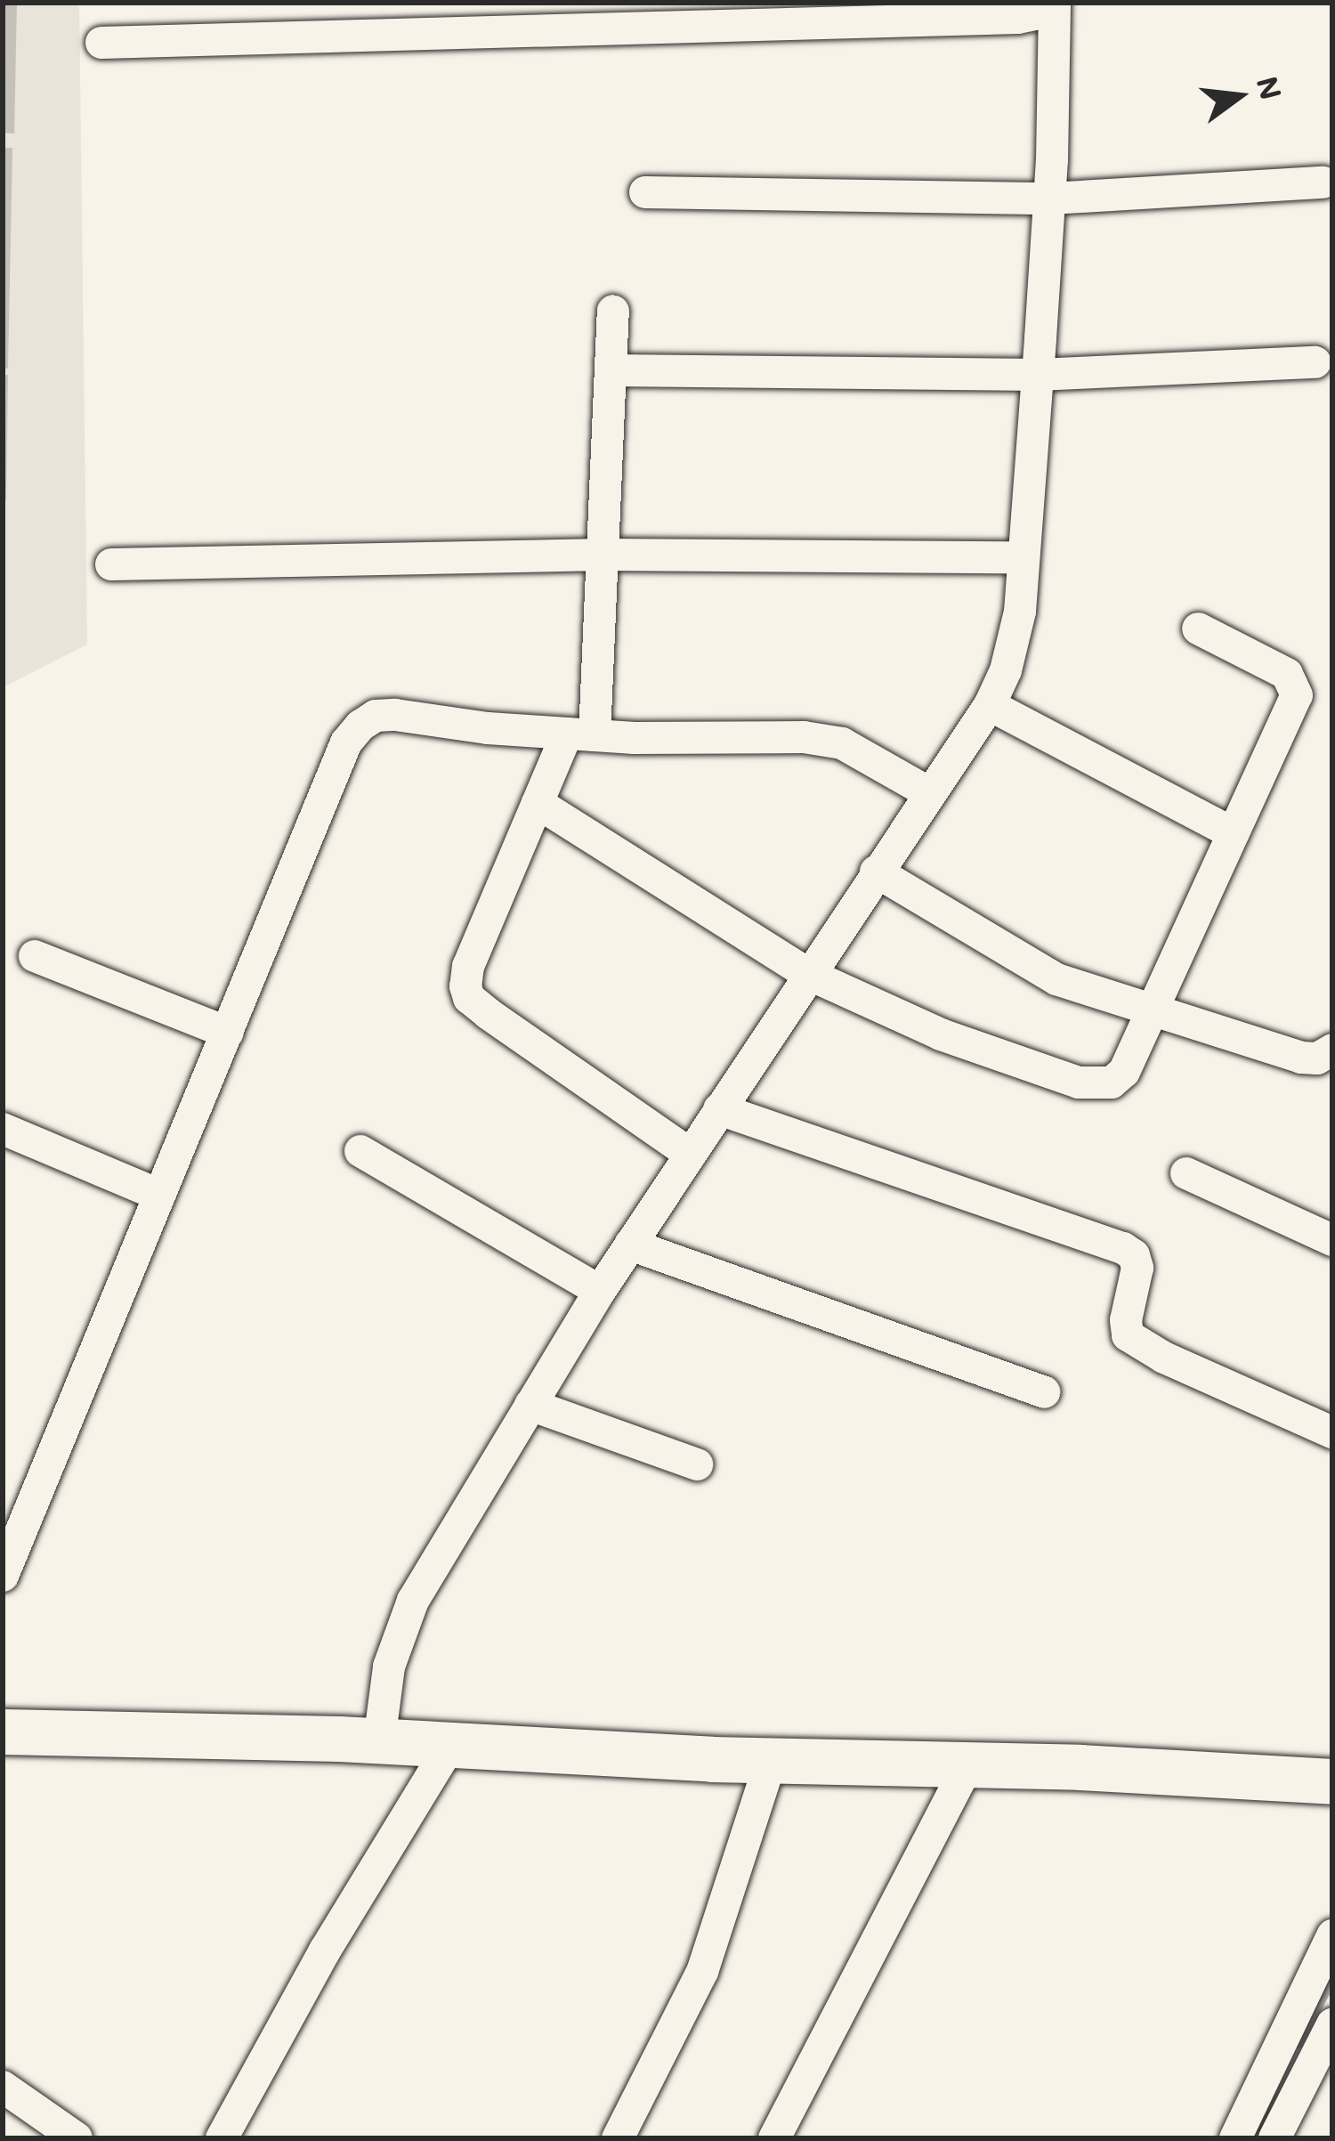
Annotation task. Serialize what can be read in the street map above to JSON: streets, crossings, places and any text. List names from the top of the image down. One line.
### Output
{"north":"right"}
